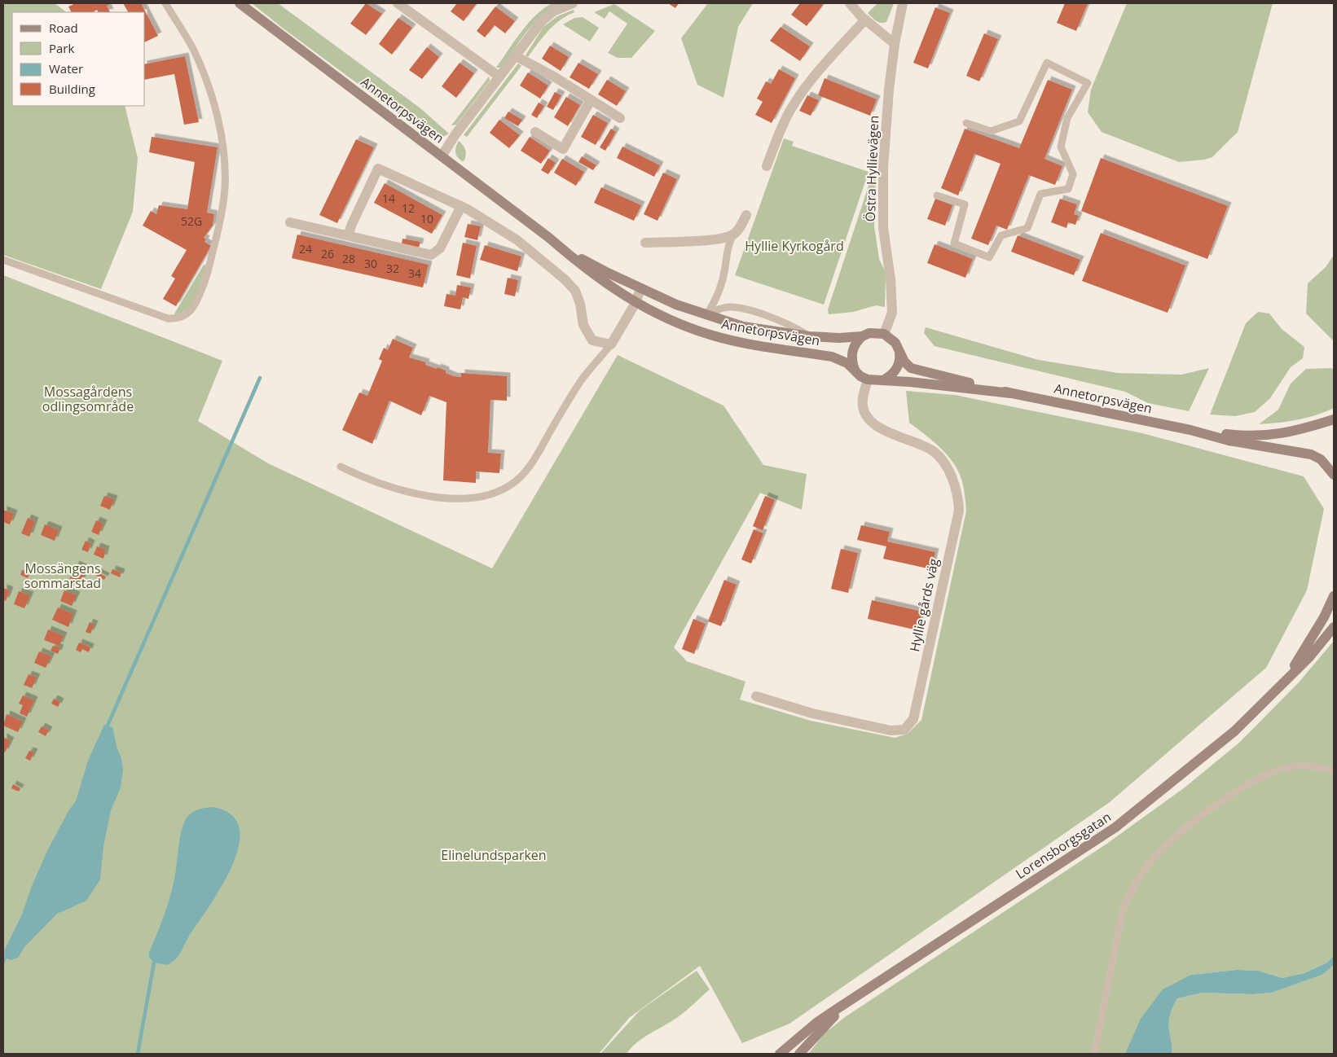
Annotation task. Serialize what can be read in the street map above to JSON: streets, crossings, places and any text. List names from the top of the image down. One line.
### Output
{"streets":{"main road":["Annetorpsvägen","Lorensborgsgatan"],"street":["Östra Hyllievägen","Hyllie gårds väg"]},"crossings":[["Annetorpsvägen","Östra Hyllievägen"],["Annetorpsvägen","Hyllie gårds väg"],["Östra Hyllievägen","Hyllie gårds väg"]],"parks":["Hyllie Kyrkogård","Mossagårdens odlingsområde","Mossängens sommarstad","Elinelundsparken"],"house_numbers":["14","12","10","52G","24","26","28","30","32","34"],"legend":["Road","Park","Water","Building"]}
